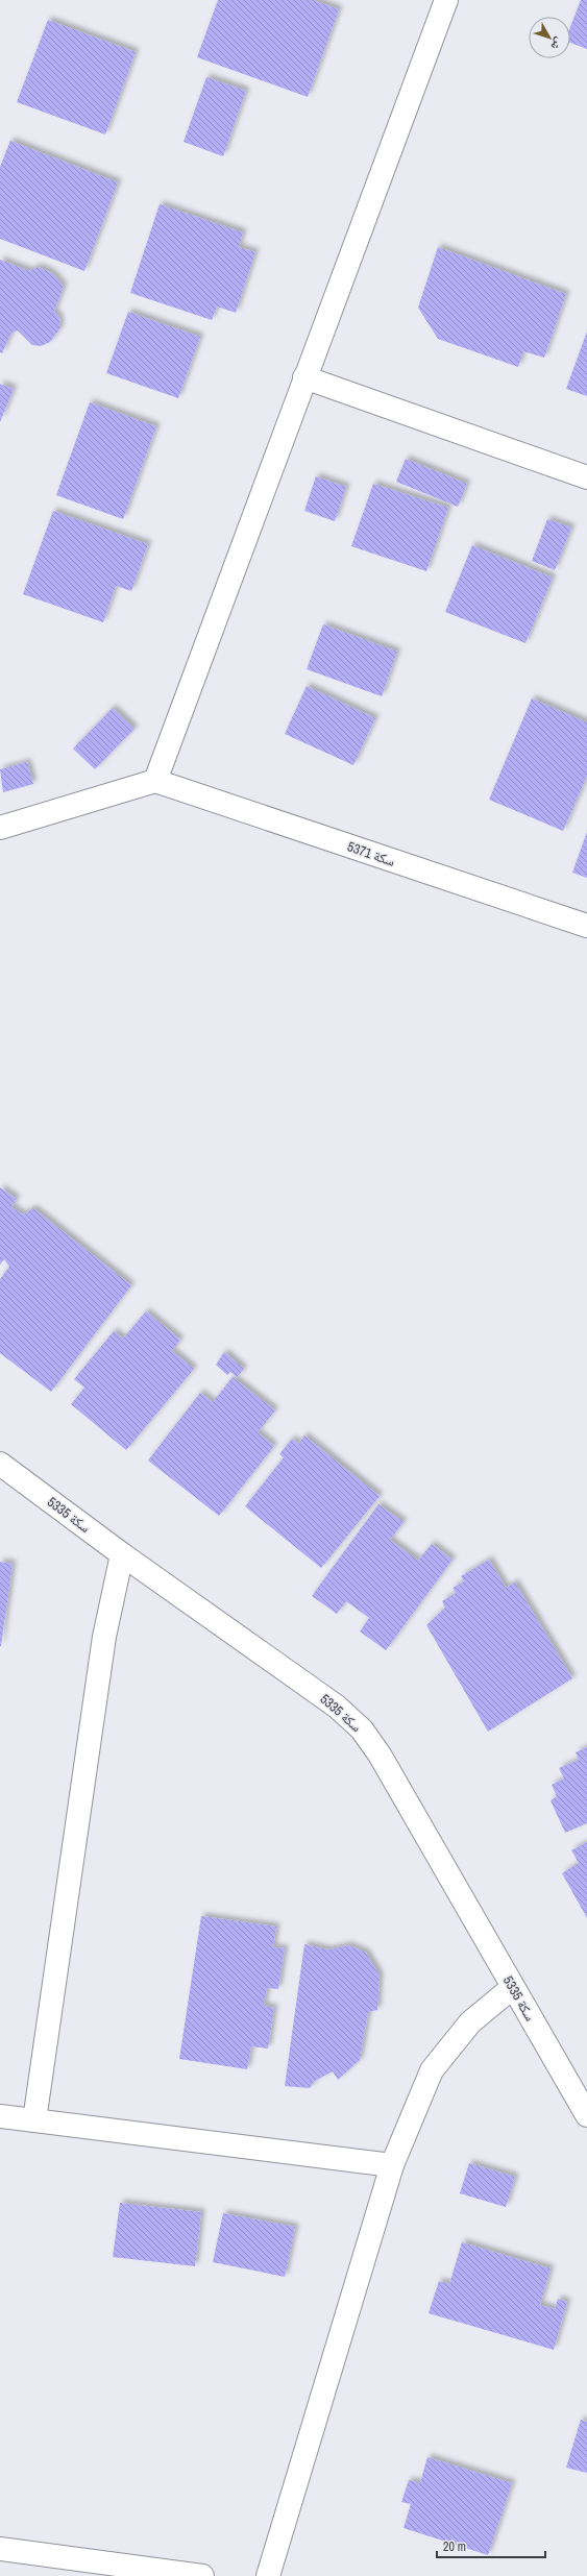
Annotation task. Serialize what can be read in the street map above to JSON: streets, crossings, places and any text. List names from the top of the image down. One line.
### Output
{"streets":{"street":["سكة 5371","سكة 5335"]},"scale_bar":"20 m","north":"bottom right"}
